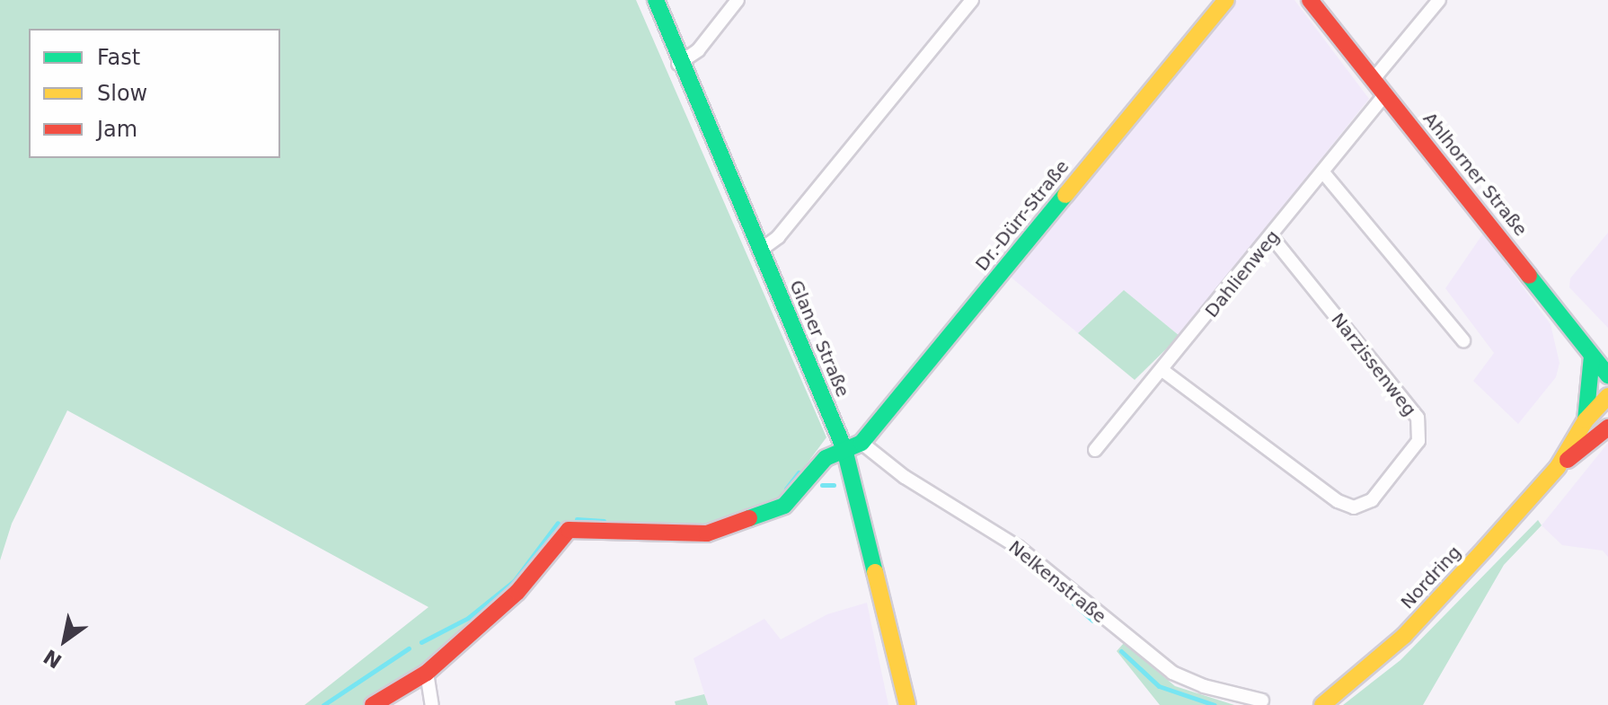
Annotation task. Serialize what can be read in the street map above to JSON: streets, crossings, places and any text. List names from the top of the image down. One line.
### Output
{"streets":{"street":["Ahlhorner Straße","Dr.-Dürr-Straße","Dahlienweg","Glaner Straße","Narzissenweg","Nordring","Nelkenstraße"]},"crossings":[["Ahlhorner Straße","Dahlienweg"],["Dr.-Dürr-Straße","Nelkenstraße"],["Dahlienweg","Narzissenweg"]],"legend":["Fast","Slow","Jam"],"north":"bottom left"}
